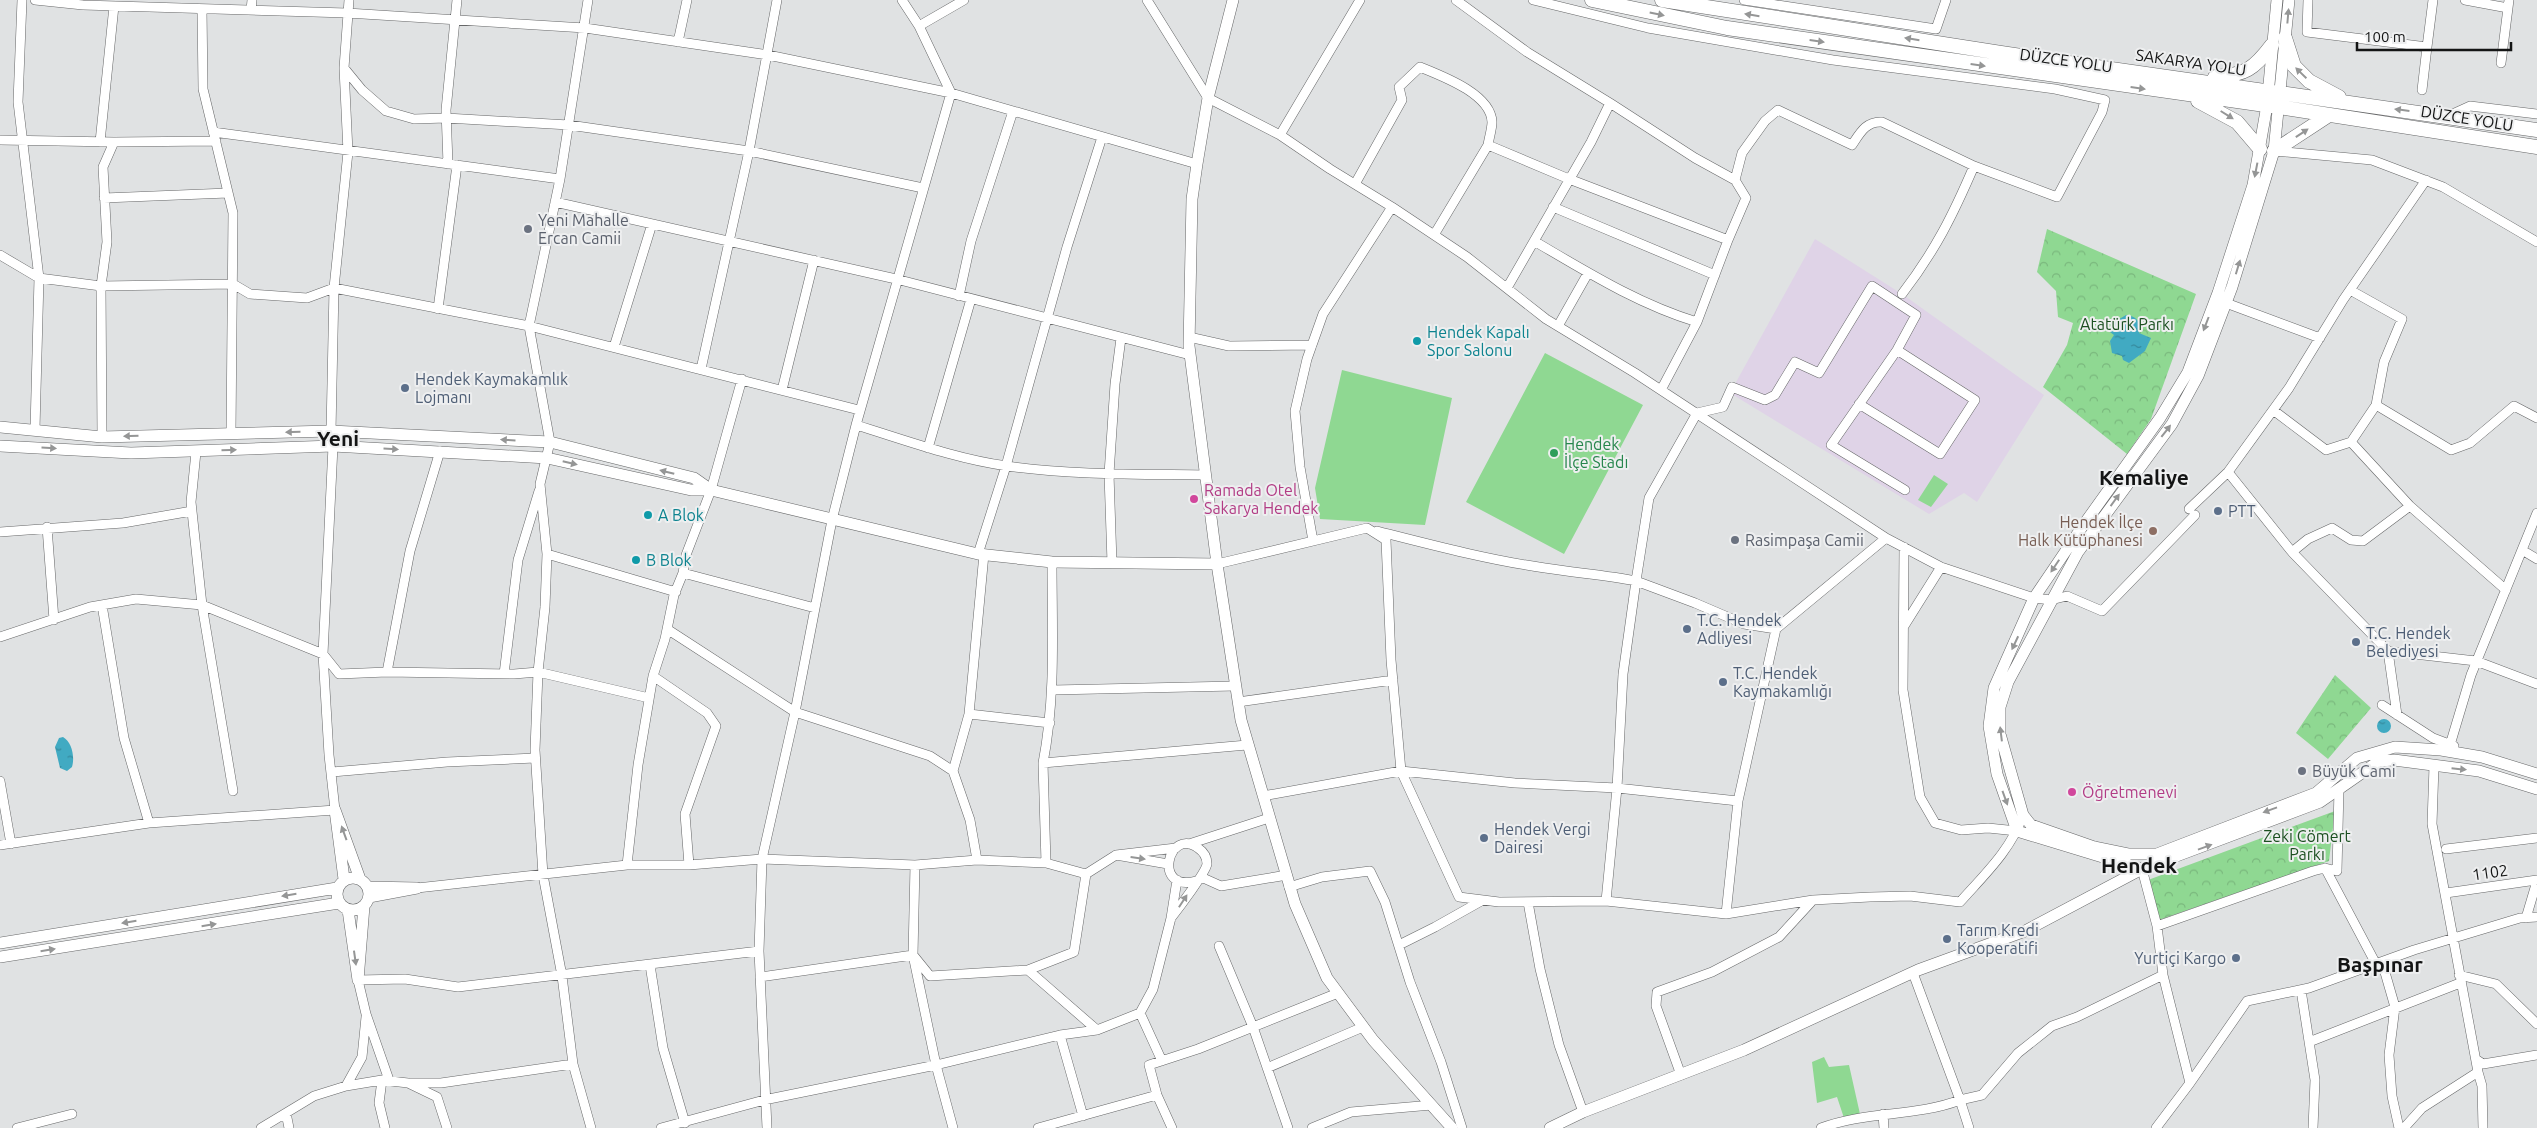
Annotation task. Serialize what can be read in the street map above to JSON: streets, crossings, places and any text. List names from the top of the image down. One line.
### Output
{"streets":{"highway":["DÜZCE YOLU","SAKARYA YOLU"],"street":["1102"]},"crossings":[["DÜZCE YOLU","SAKARYA YOLU"]],"one_way":["DÜZCE YOLU","SAKARYA YOLU"],"districts":["Yeni","Kemaliye","Hendek","Başpınar"],"parks":["Atatürk Parkı","Zeki Cömert Parkı"],"places":["Yeni Mahalle Ercan Camii","Hendek Kapalı Spor Salonu","Hendek Kaymakamlık Lojmanı","Hendek İlçe Stadı","Ramada Otel Sakarya Hendek","PTT","A Blok","Hendek İlçe Halk Kütüphanesi","Rasimpaşa Camii","B Blok","T.C. Hendek Adliyesi","T.C. Hendek Belediyesi","T.C. Hendek Kaymakamlığı","Büyük Cami","Öğretmenevi","Hendek Vergi Dairesi","Tarım Kredi Kooperatifi","Yurtiçi Kargo"],"scale_bar":"100 m"}
